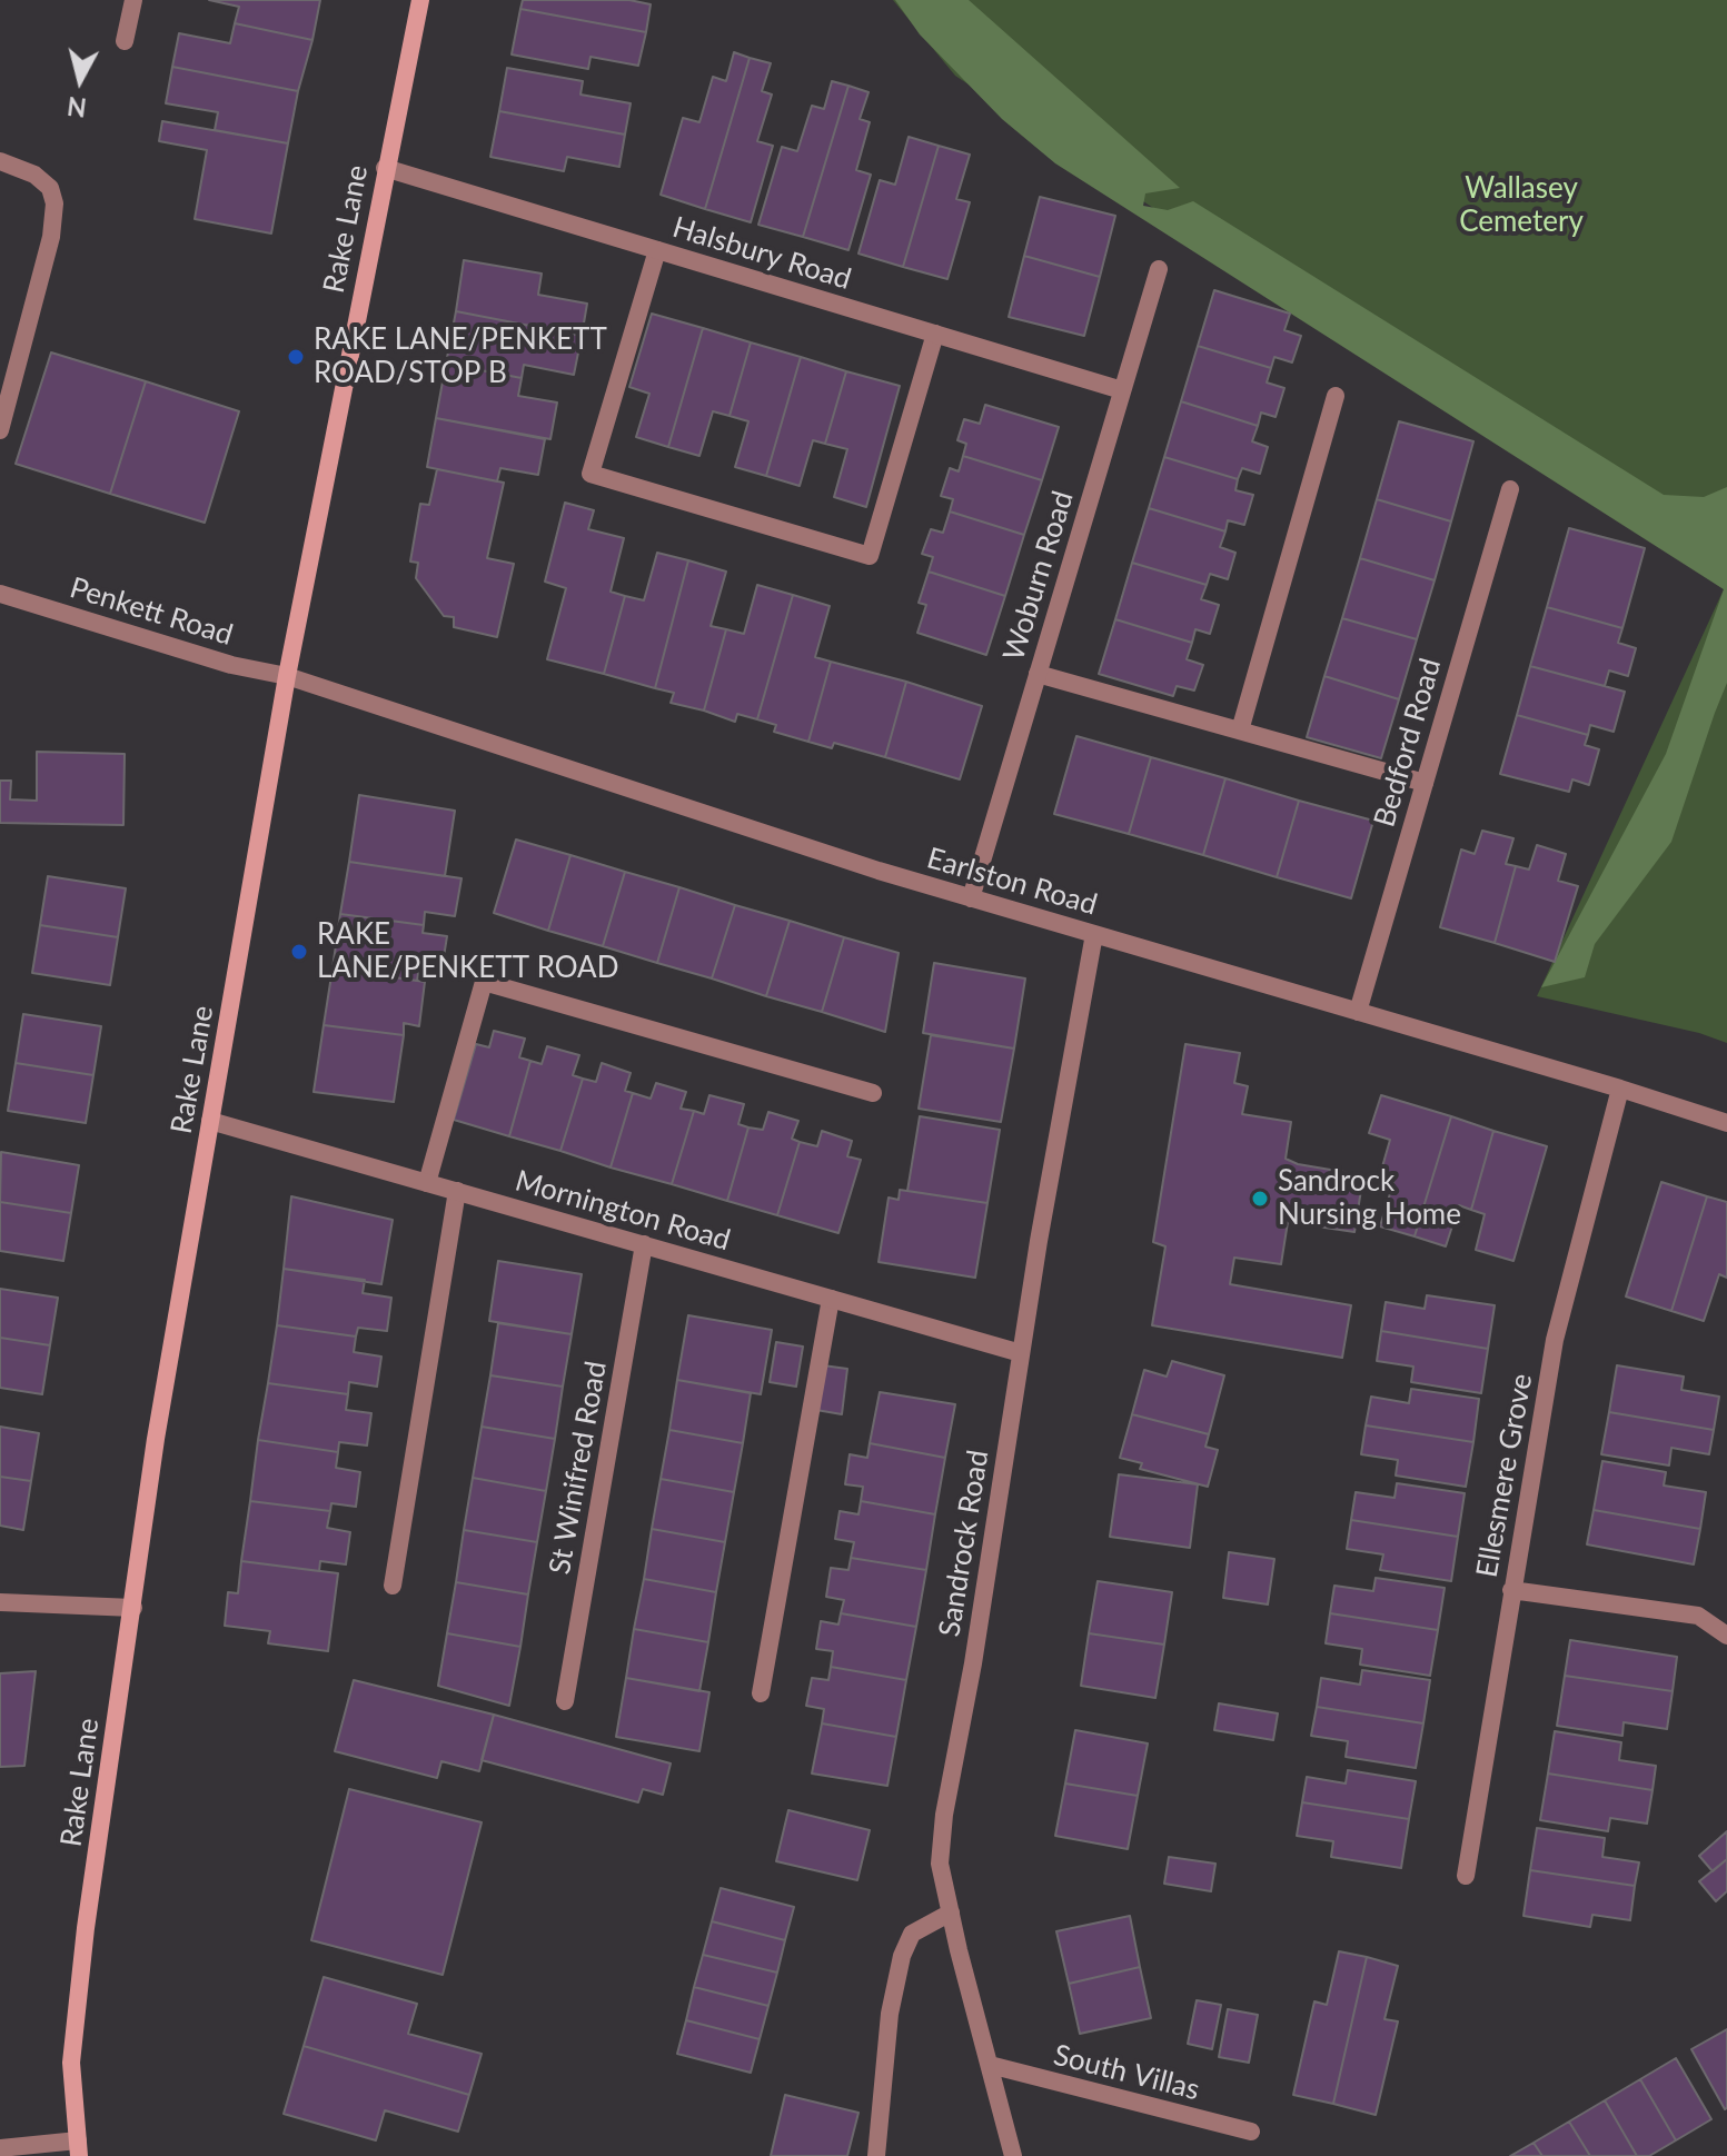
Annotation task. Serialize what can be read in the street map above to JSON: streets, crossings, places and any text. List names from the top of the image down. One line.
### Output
{"streets":{"main road":["Rake Lane"],"street":["Halsbury Road","Woburn Road","Penkett Road","Bedford Road","Earlston Road","Mornington Road","St Winifred Road","Ellesmere Grove","Sandrock Road","South Villas"]},"crossings":[["Rake Lane","Halsbury Road"],["Rake Lane","Penkett Road"],["Rake Lane","Earlston Road"],["Rake Lane","Mornington Road"],["Halsbury Road","Woburn Road"],["Woburn Road","Earlston Road"],["Penkett Road","Earlston Road"],["Bedford Road","Earlston Road"],["Earlston Road","Ellesmere Grove"],["Earlston Road","Sandrock Road"],["Mornington Road","St Winifred Road"],["Mornington Road","Sandrock Road"],["Sandrock Road","South Villas"]],"parks":["Wallasey Cemetery"],"places":["RAKE LANE/PENKETT ROAD/STOP B","RAKE LANE/PENKETT ROAD","Sandrock Nursing Home"],"north":"bottom"}
